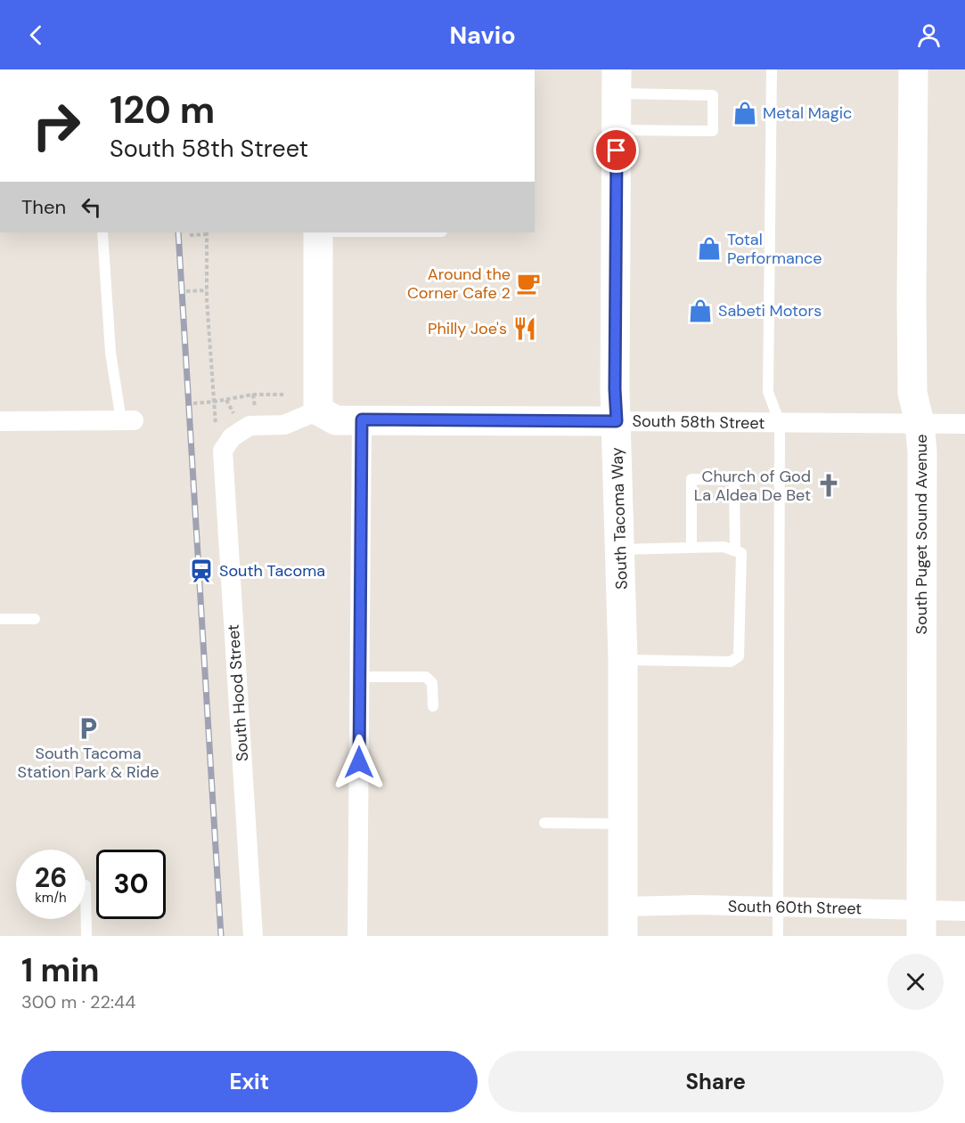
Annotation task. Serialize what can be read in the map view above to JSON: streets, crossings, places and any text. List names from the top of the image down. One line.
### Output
{"streets":{"street":["South 58th Street","South Tacoma Way","South Puget Sound Avenue","South Hood Street","South 60th Street"]},"crossings":[["South 58th Street","South Tacoma Way"],["South 58th Street","South Puget Sound Avenue"],["South Tacoma Way","South 60th Street"],["South Puget Sound Avenue","South 60th Street"]],"places":{"shop":["Metal Magic","Total Performance","Sabeti Motors"],"cafe":["Around the Corner Cafe 2"],"restaurant":["Philly Joe's"],"church":["Church of God La Aldea De Bet"],"station":["South Tacoma"],"parking":["South Tacoma Station Park & Ride"]},"page":{"header":"Navio","turn":["120 m","South 58th Street"],"then":"Then","speed":"26 km/h","limit":"30","heading":["1 min","300 m · 22:44"],"buttons":["Exit","Share"]}}
